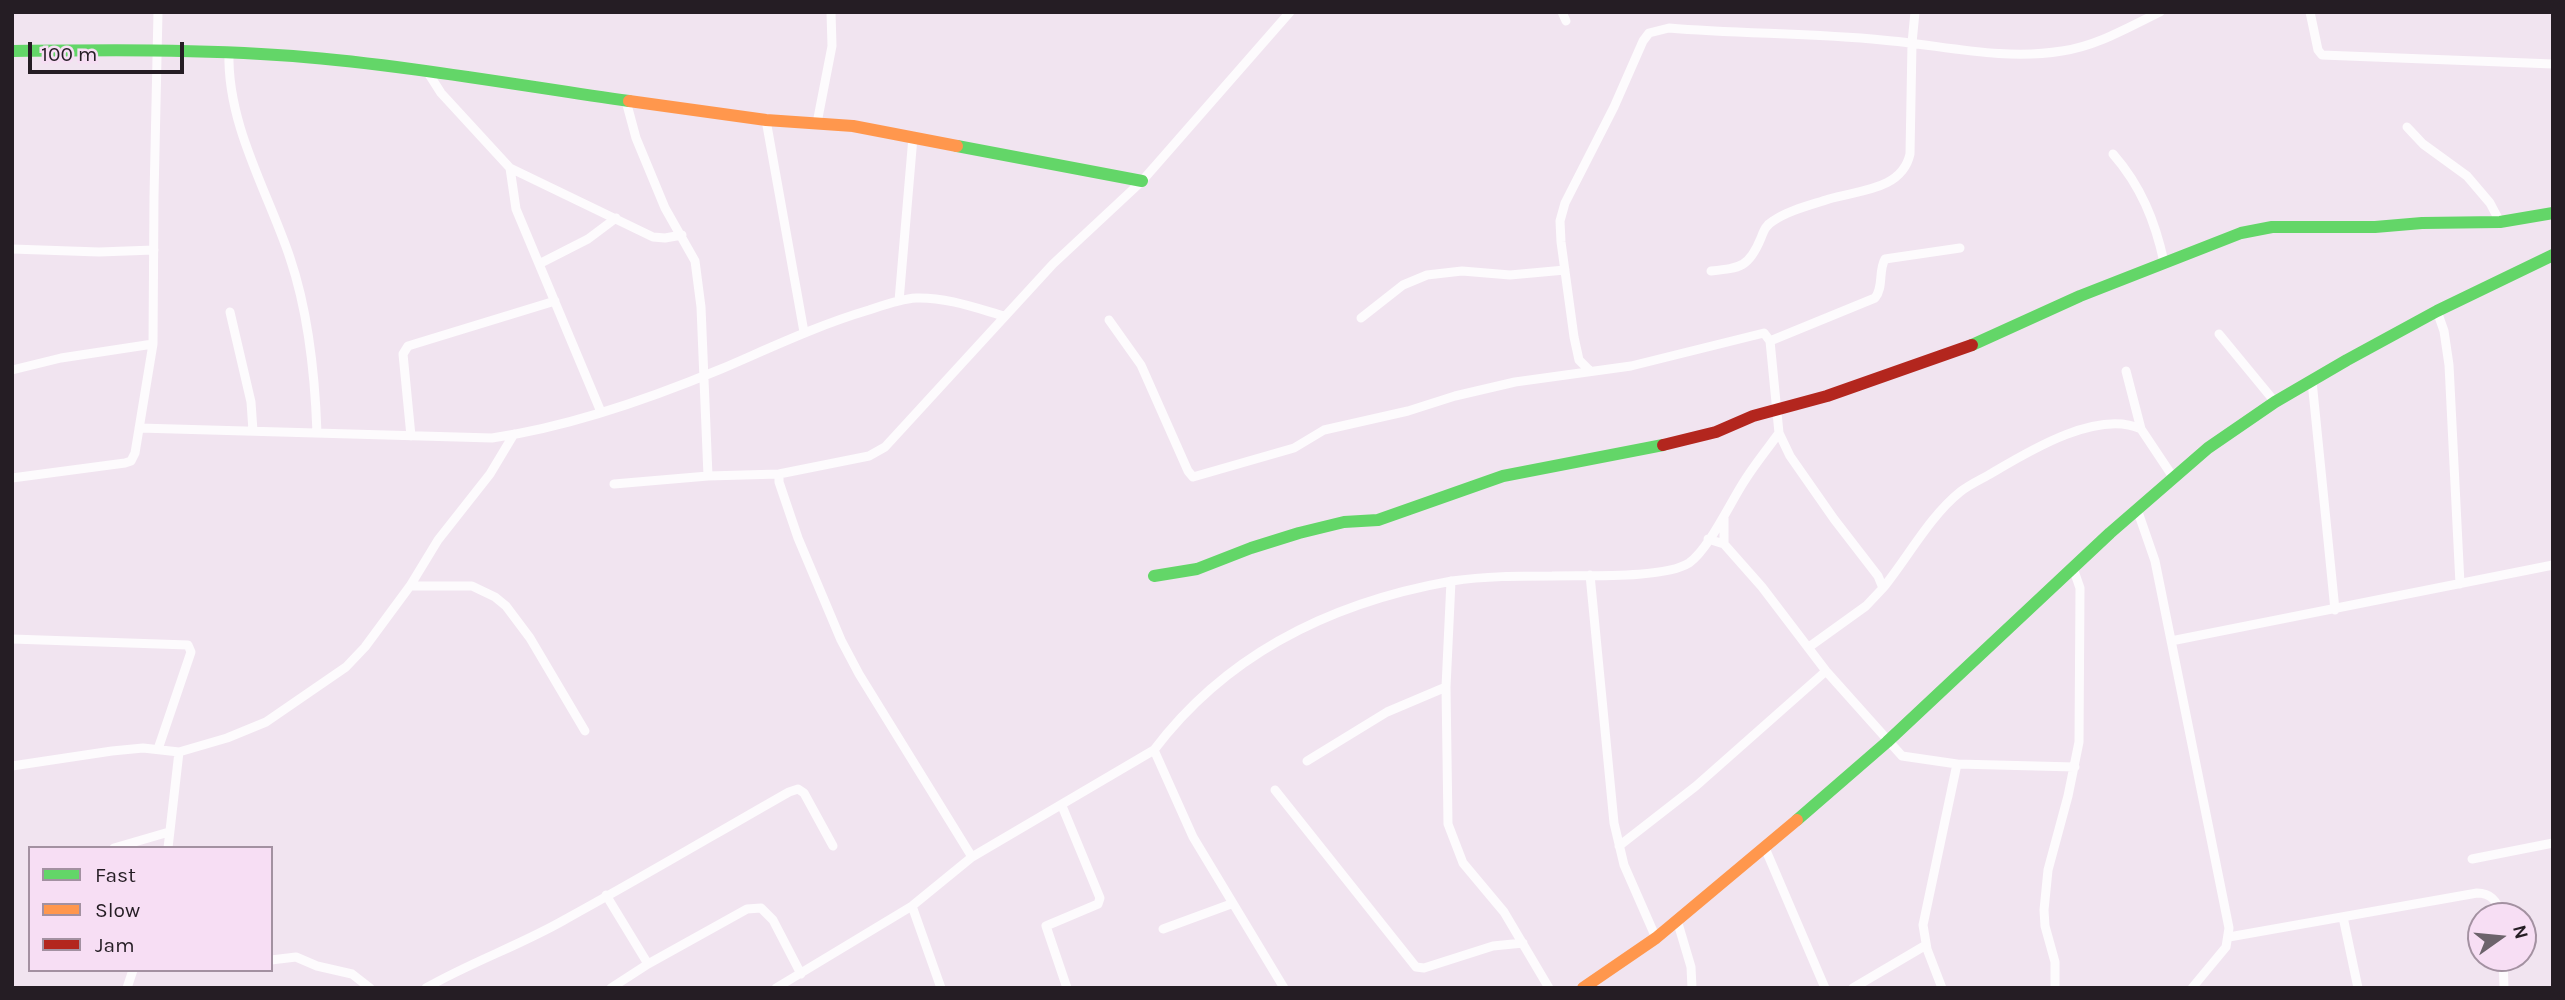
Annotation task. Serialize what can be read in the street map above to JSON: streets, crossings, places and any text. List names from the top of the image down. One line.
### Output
{"legend":["Fast","Slow","Jam"],"scale_bar":"100 m","north":"right"}
